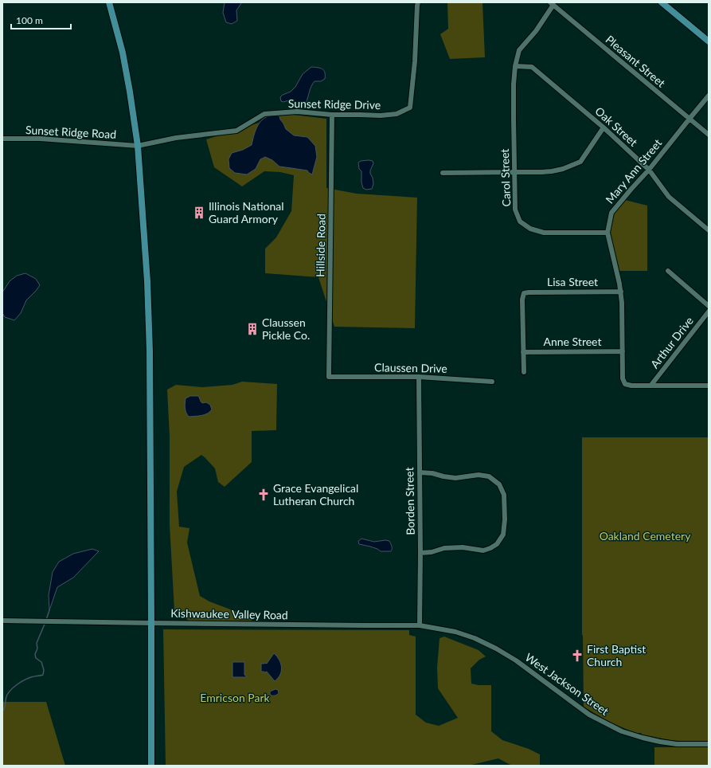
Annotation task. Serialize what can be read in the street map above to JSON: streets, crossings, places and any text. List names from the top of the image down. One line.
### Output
{"streets":{"street":["Pleasant Street","Sunset Ridge Drive","Oak Street","Sunset Ridge Road","Mary Ann Street","Carol Street","Hillside Road","Lisa Street","Anne Street","Arthur Drive","Claussen Drive","Borden Street","Kishwaukee Valley Road","West Jackson Street"]},"crossings":[["Pleasant Street","Mary Ann Street"],["Pleasant Street","Carol Street"],["Sunset Ridge Drive","Sunset Ridge Road"],["Sunset Ridge Drive","Hillside Road"],["Oak Street","Mary Ann Street"],["Oak Street","Carol Street"],["Mary Ann Street","Carol Street"],["Mary Ann Street","Lisa Street"],["Mary Ann Street","Anne Street"],["Mary Ann Street","Arthur Drive"],["Hillside Road","Claussen Drive"],["Lisa Street","Anne Street"],["Claussen Drive","Borden Street"],["Borden Street","Kishwaukee Valley Road"],["Kishwaukee Valley Road","West Jackson Street"]],"parks":["Oakland Cemetery","Emricson Park"],"places":{"building":["Illinois National Guard Armory","Claussen Pickle Co."],"church":["Grace Evangelical Lutheran Church","First Baptist Church"]},"scale_bar":"100 m"}
